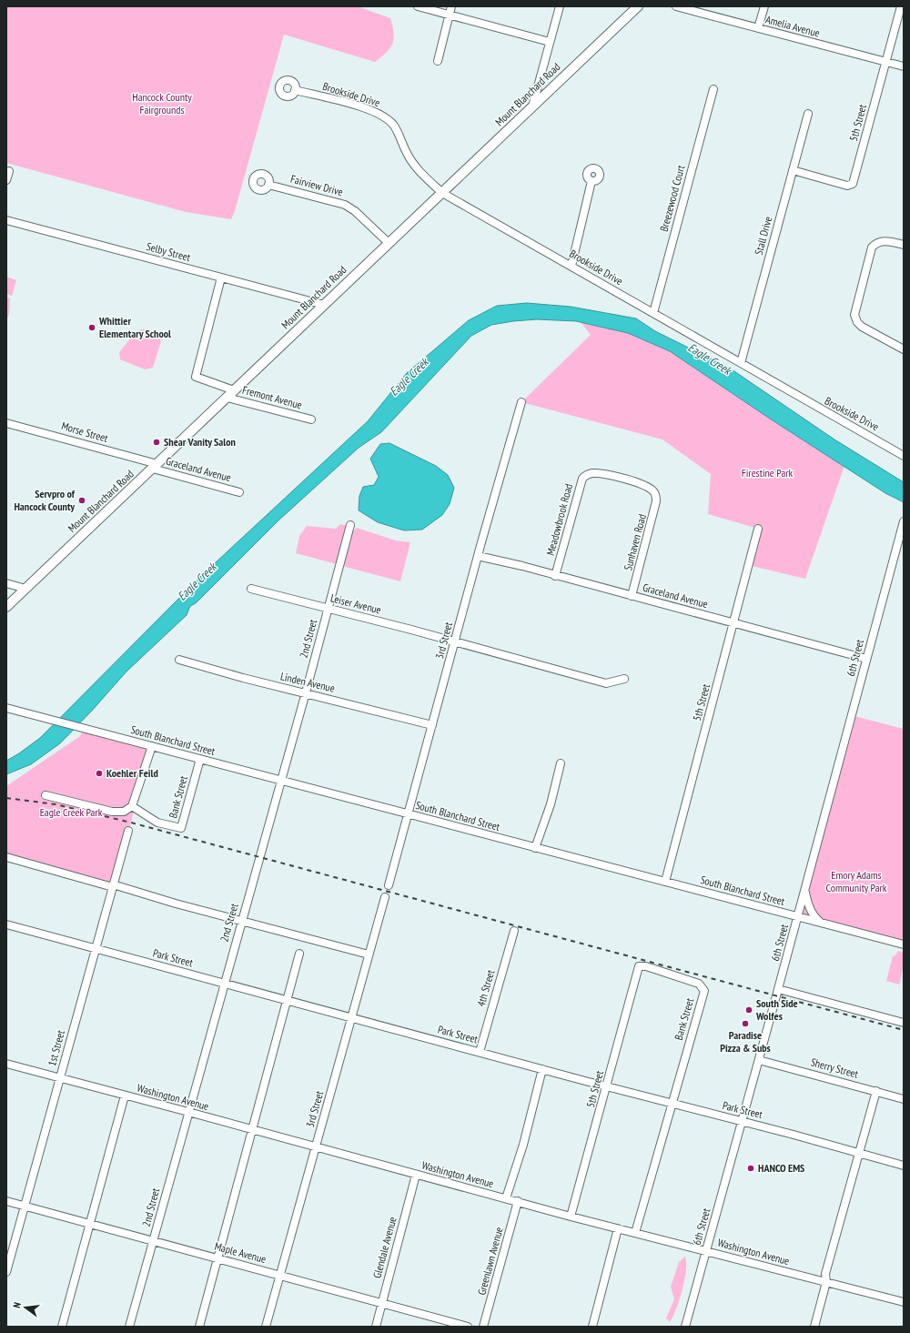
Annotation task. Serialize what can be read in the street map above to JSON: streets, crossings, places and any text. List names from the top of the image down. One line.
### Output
{"streets":{"main road":["Mount Blanchard Road"],"street":["Amelia Avenue","Brookside Drive","5th Street","Fairview Drive","Breezewood Court","Stall Drive","Selby Street","Fremont Avenue","Morse Street","Graceland Avenue","Meadowbrook Road","Sunhaven Road","Leiser Avenue","2nd Street","3rd Street","6th Street","Linden Avenue","South Blanchard Street","Bank Street","Park Street","4th Street","1st Street","Sherry Street","Washington Avenue","Glendale Avenue","Maple Avenue","Greenlawn Avenue"]},"crossings":[["Amelia Avenue","5th Street"],["Brookside Drive","Mount Blanchard Road"],["Brookside Drive","Breezewood Court"],["Brookside Drive","Stall Drive"],["Mount Blanchard Road","Fairview Drive"],["Mount Blanchard Road","Selby Street"],["Mount Blanchard Road","Fremont Avenue"],["Mount Blanchard Road","Morse Street"],["Mount Blanchard Road","Graceland Avenue"],["5th Street","Stall Drive"],["5th Street","Graceland Avenue"],["5th Street","South Blanchard Street"],["5th Street","Bank Street"],["5th Street","Park Street"],["5th Street","Washington Avenue"],["Selby Street","Fremont Avenue"],["Morse Street","Graceland Avenue"],["Graceland Avenue","Meadowbrook Road"],["Graceland Avenue","Sunhaven Road"],["Graceland Avenue","3rd Street"],["Graceland Avenue","6th Street"],["Meadowbrook Road","Sunhaven Road"],["Leiser Avenue","2nd Street"],["Leiser Avenue","3rd Street"],["2nd Street","Linden Avenue"],["2nd Street","South Blanchard Street"],["2nd Street","Park Street"],["2nd Street","Washington Avenue"],["2nd Street","Maple Avenue"],["3rd Street","Linden Avenue"],["3rd Street","South Blanchard Street"],["3rd Street","Park Street"],["3rd Street","Washington Avenue"],["3rd Street","Maple Avenue"],["6th Street","South Blanchard Street"],["6th Street","Park Street"],["6th Street","Sherry Street"],["6th Street","Washington Avenue"],["South Blanchard Street","Bank Street"],["Bank Street","Park Street"],["Park Street","4th Street"],["Park Street","1st Street"],["1st Street","Washington Avenue"],["1st Street","Maple Avenue"],["Washington Avenue","Glendale Avenue"],["Washington Avenue","Greenlawn Avenue"],["Glendale Avenue","Maple Avenue"]],"water":["Eagle Creek"],"parks":["Hancock County Fairgrounds","Firestine Park","Eagle Creek Park","Emory Adams Community Park"],"places":["Whittier Elementary School","Shear Vanity Salon","Servpro of Hancock County","Koehler Feild","South Side Wolfes","Paradise Pizza & Subs","HANCO EMS"],"north":"left"}
